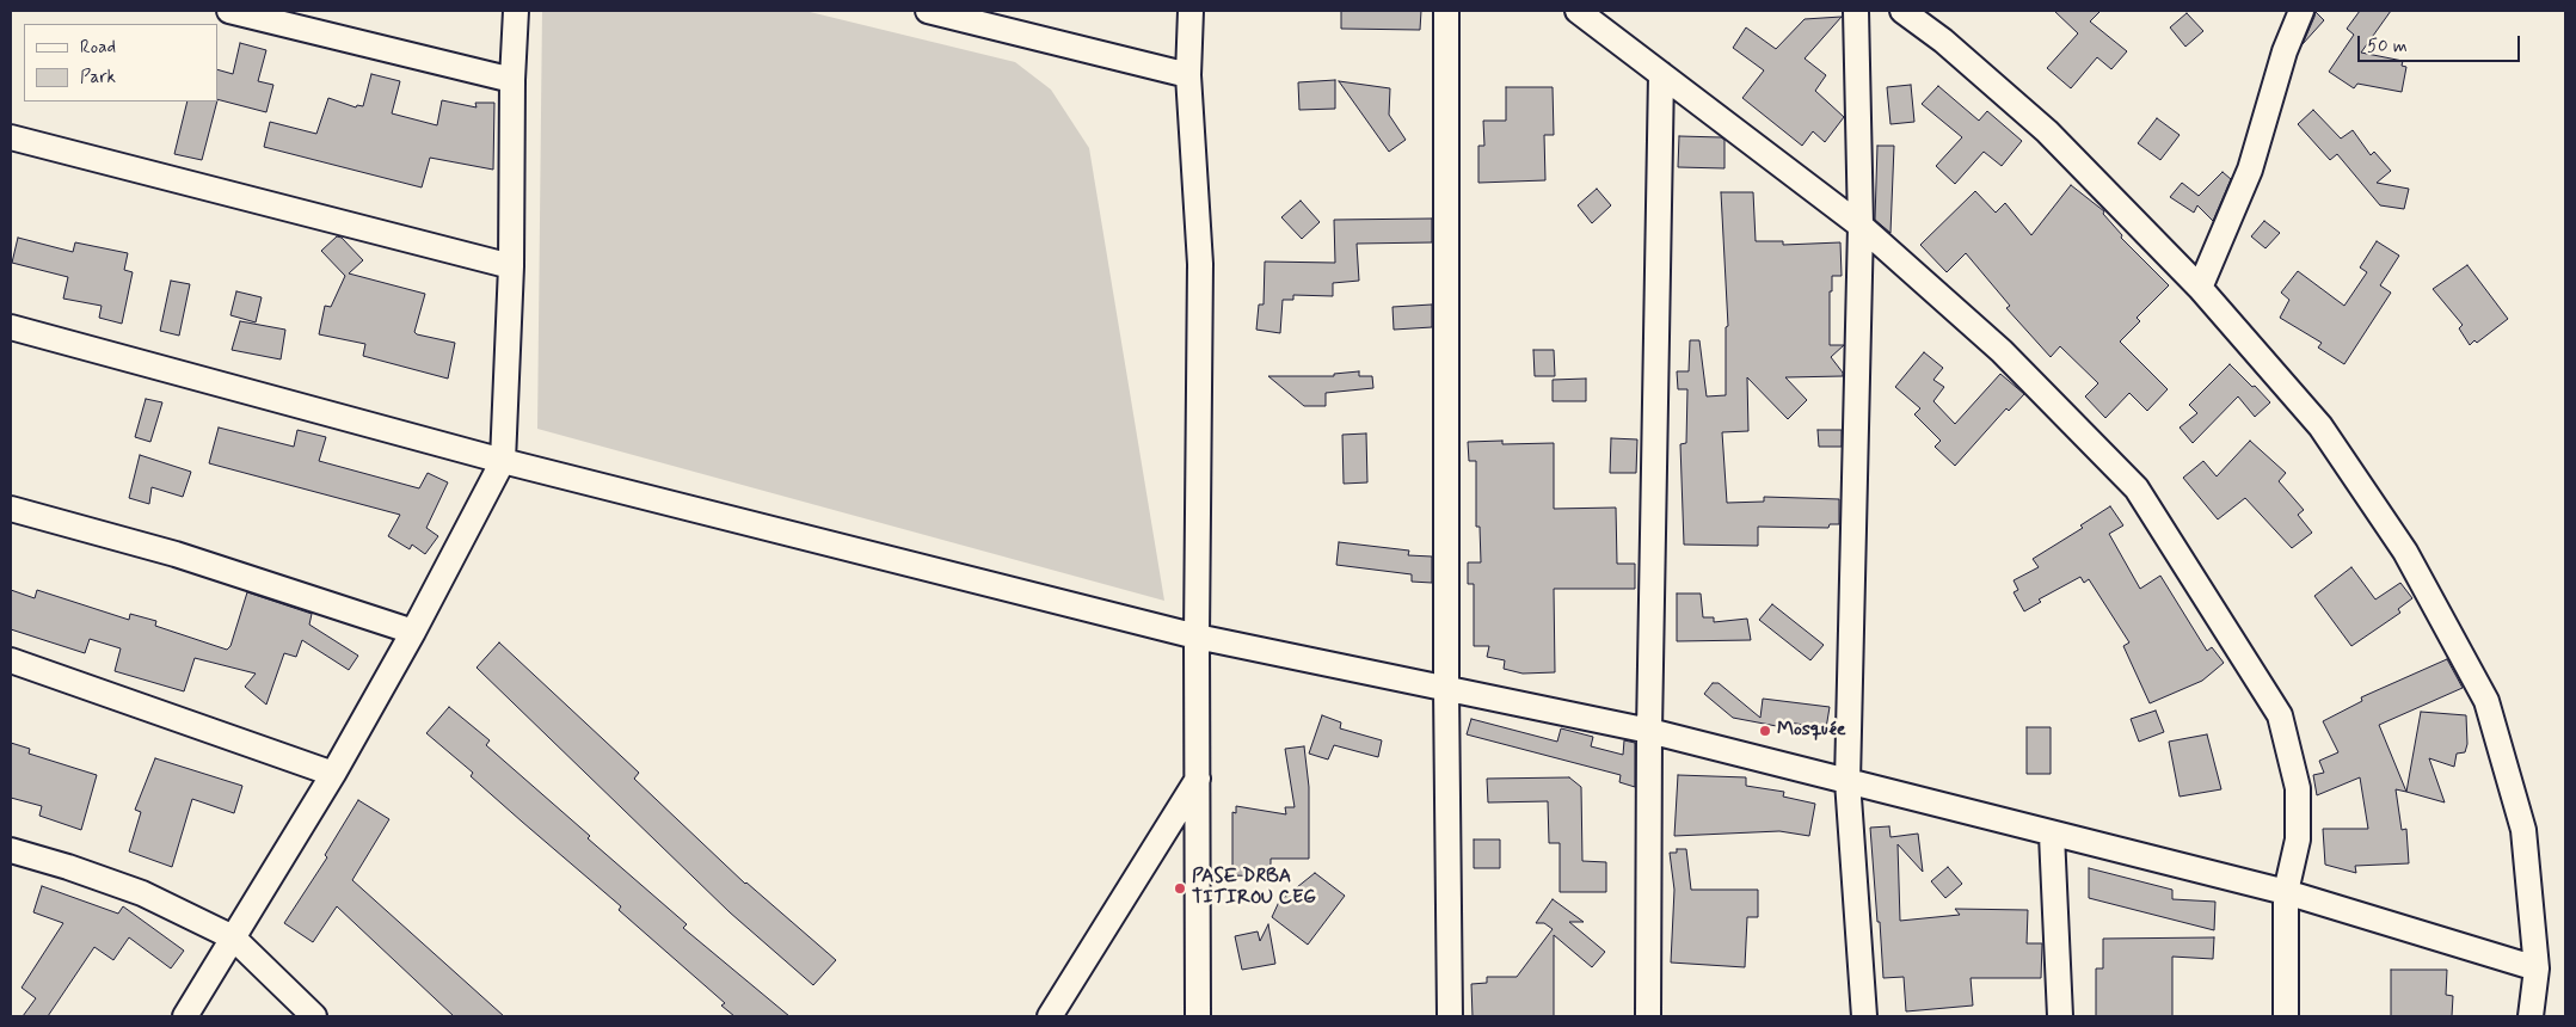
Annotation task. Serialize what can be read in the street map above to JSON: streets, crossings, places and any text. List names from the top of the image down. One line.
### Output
{"places":["Mosquée","PASE DRBA TITIROU CEG"],"legend":["Road","Park"],"scale_bar":"50 m"}
